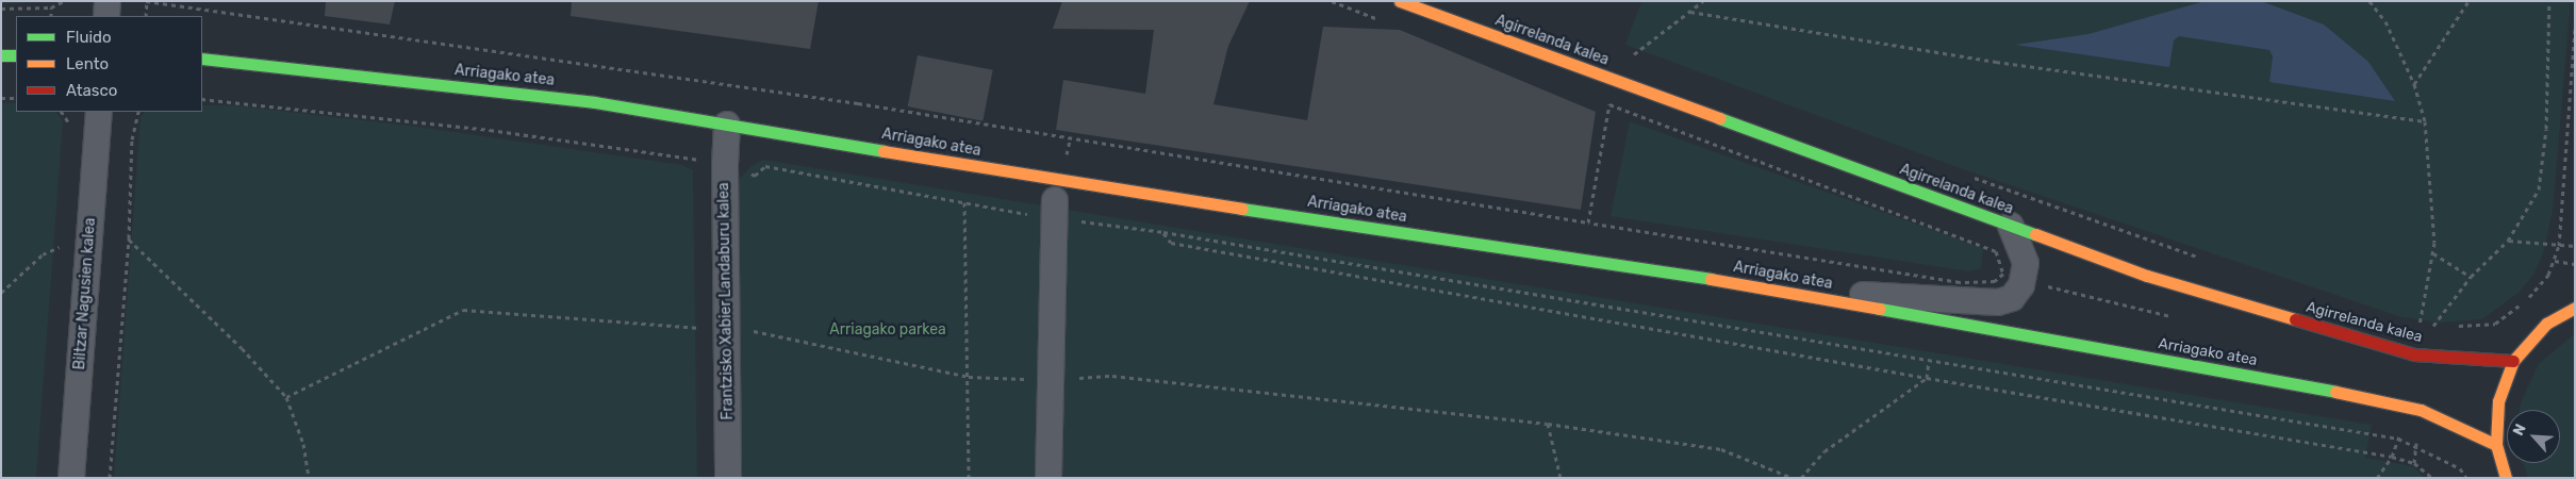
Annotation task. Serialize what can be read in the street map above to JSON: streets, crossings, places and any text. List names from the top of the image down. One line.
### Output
{"streets":{"main road":["Agirrelanda kalea","Arriagako atea"],"street":["Biltzar Nagusien kalea","Frantzisko Xabier Landaburu kalea"]},"crossings":[["Arriagako atea","Frantzisko Xabier Landaburu kalea"]],"parks":["Arriagako parkea"],"legend":["Fluido","Lento","Atasco"],"north":"top left"}
